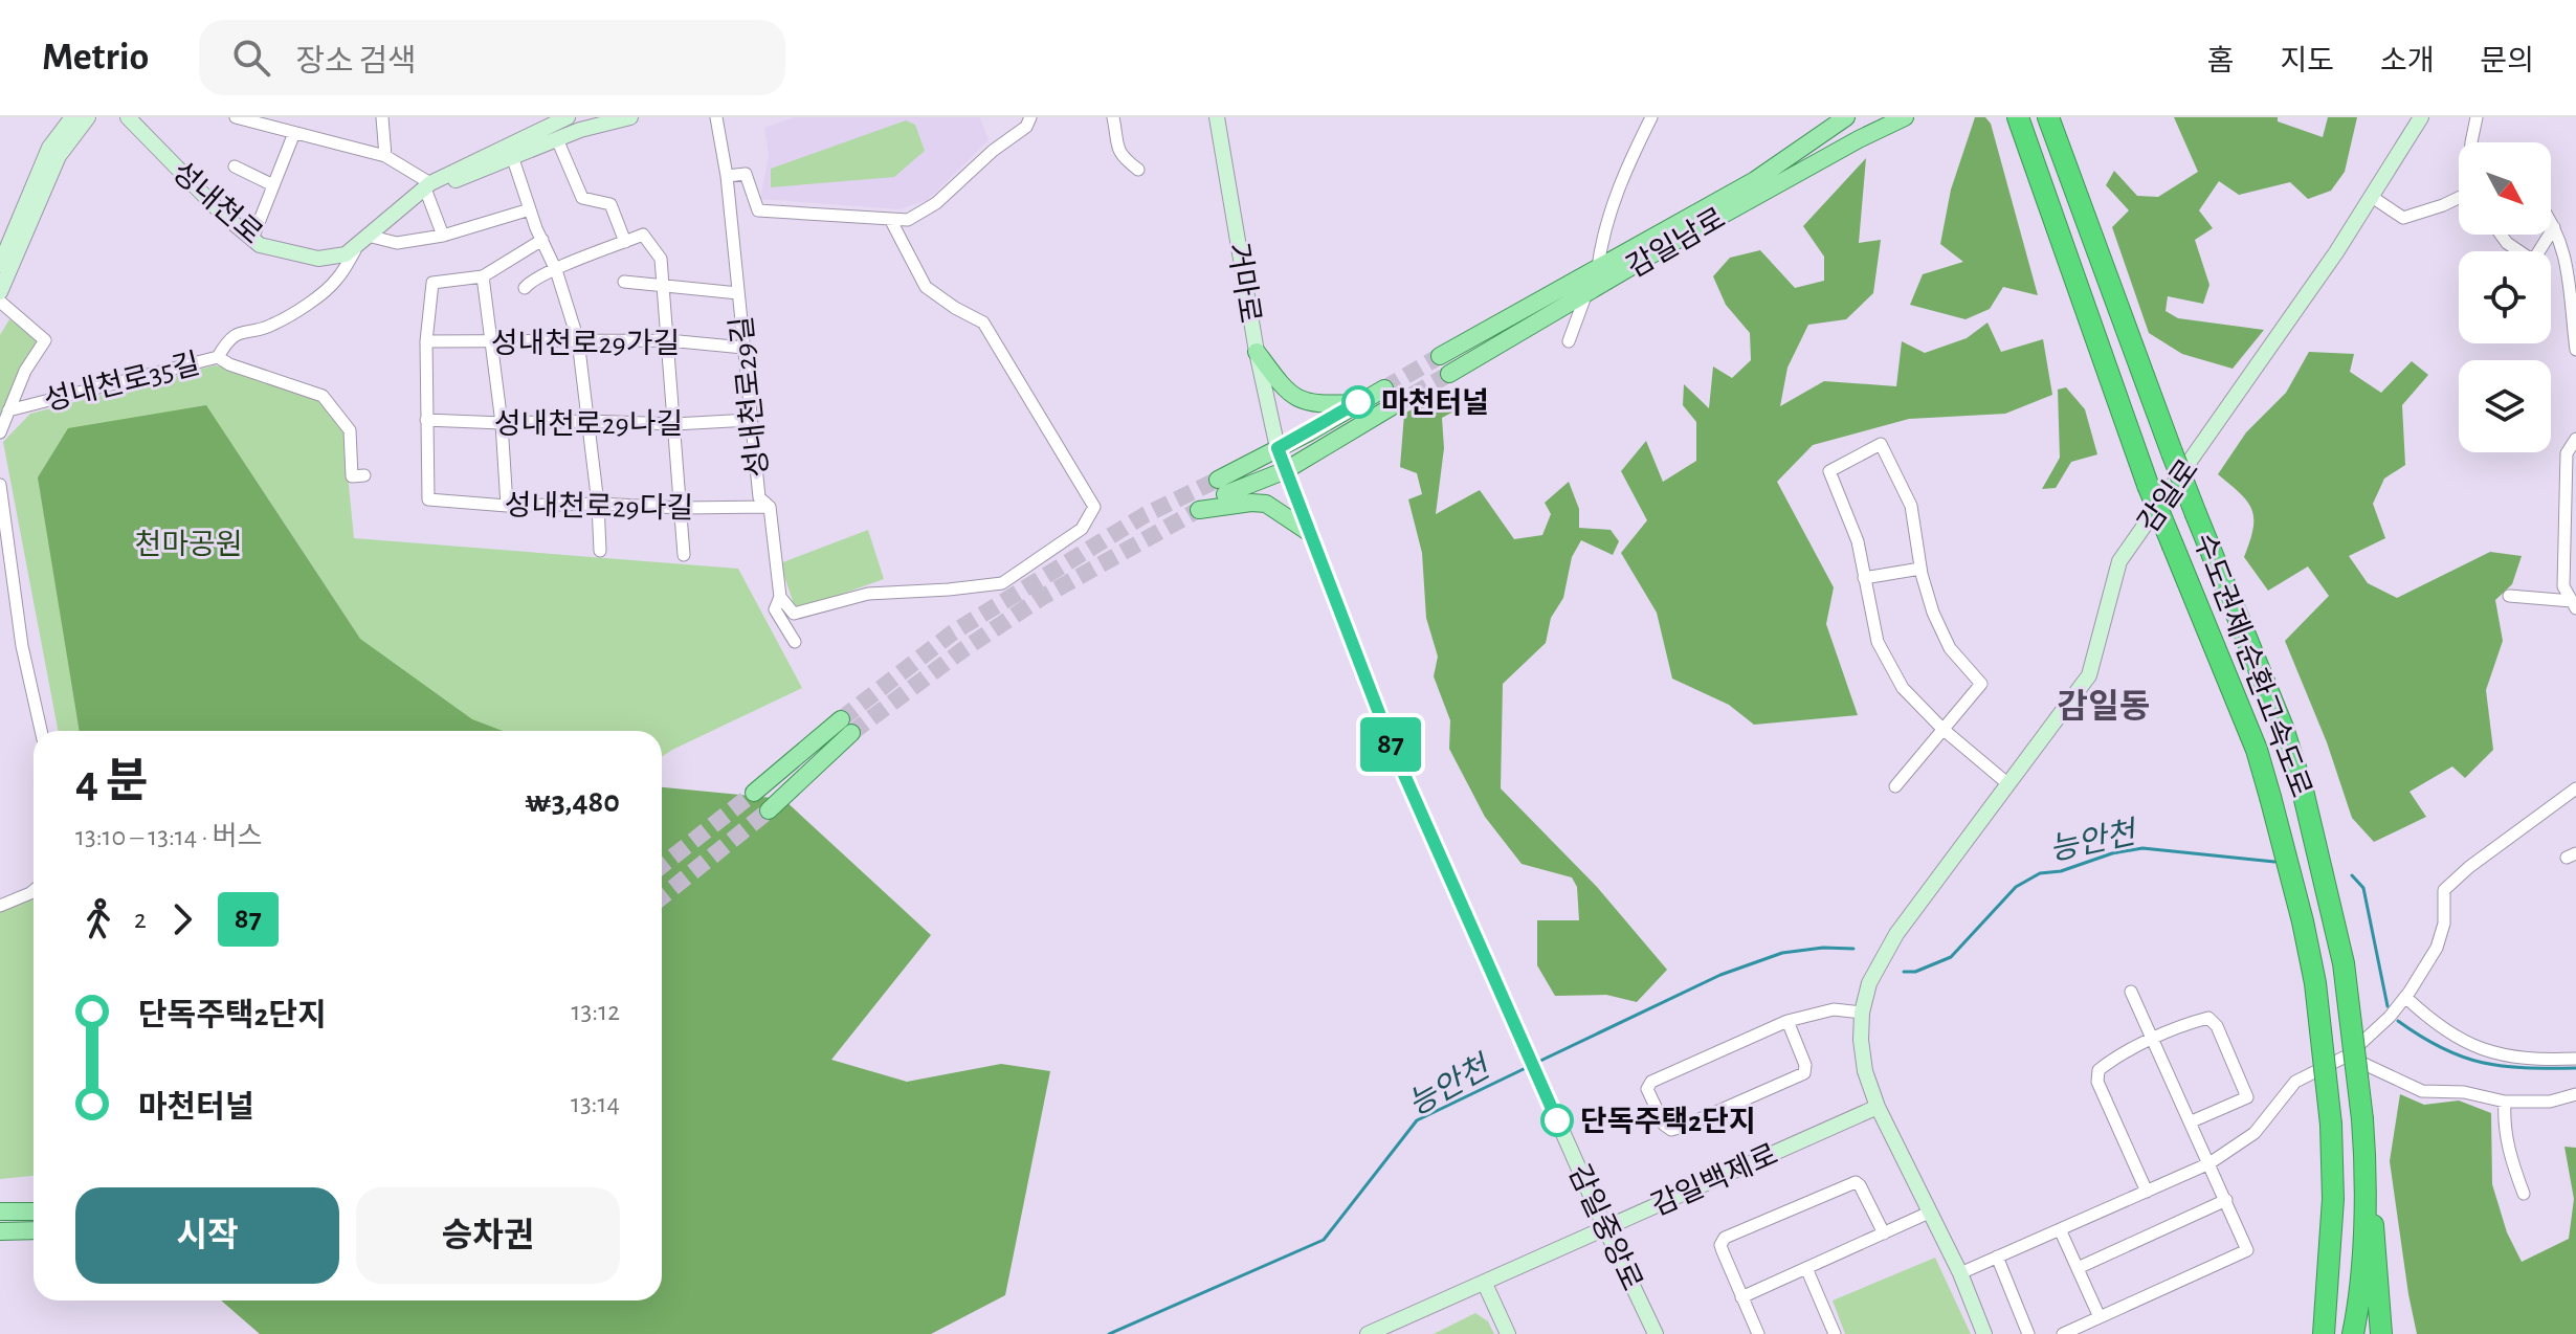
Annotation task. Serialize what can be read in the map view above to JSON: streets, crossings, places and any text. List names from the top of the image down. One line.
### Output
{"streets":{"highway":["수도권제1순환고속도로"],"main road":["성내천로","감일남로","거마로","감일로","감일백제로","감일중앙로"],"street":["성내천로29가길","성내천로35길","성내천로29길","성내천로29나길","성내천로29다길"]},"crossings":[["성내천로","성내천로35길"],["거마로","감일중앙로"],["성내천로29가길","성내천로29길"],["성내천로29길","성내천로29나길"],["성내천로29길","성내천로29다길"],["성내천로29나길","성내천로29다길"],["감일로","감일백제로"],["감일백제로","감일중앙로"]],"districts":["감일동"],"water":["능안천"],"parks":["천마공원"],"places":["마천터널","단독주택2단지"],"lines":["bus line 87"],"north":"bottom right","page":{"header":"Metrio","search":"장소 검색","nav":["홈","지도","소개","문의"],"on_map":"87","heading":["4 분","13:10 – 13:14 · 버스","₩3,480"],"legs":["2","87"],"list":[{"name":"단독주택2단지","value":"13:12"},{"name":"마천터널","value":"13:14"}],"buttons":["시작","승차권"]}}
